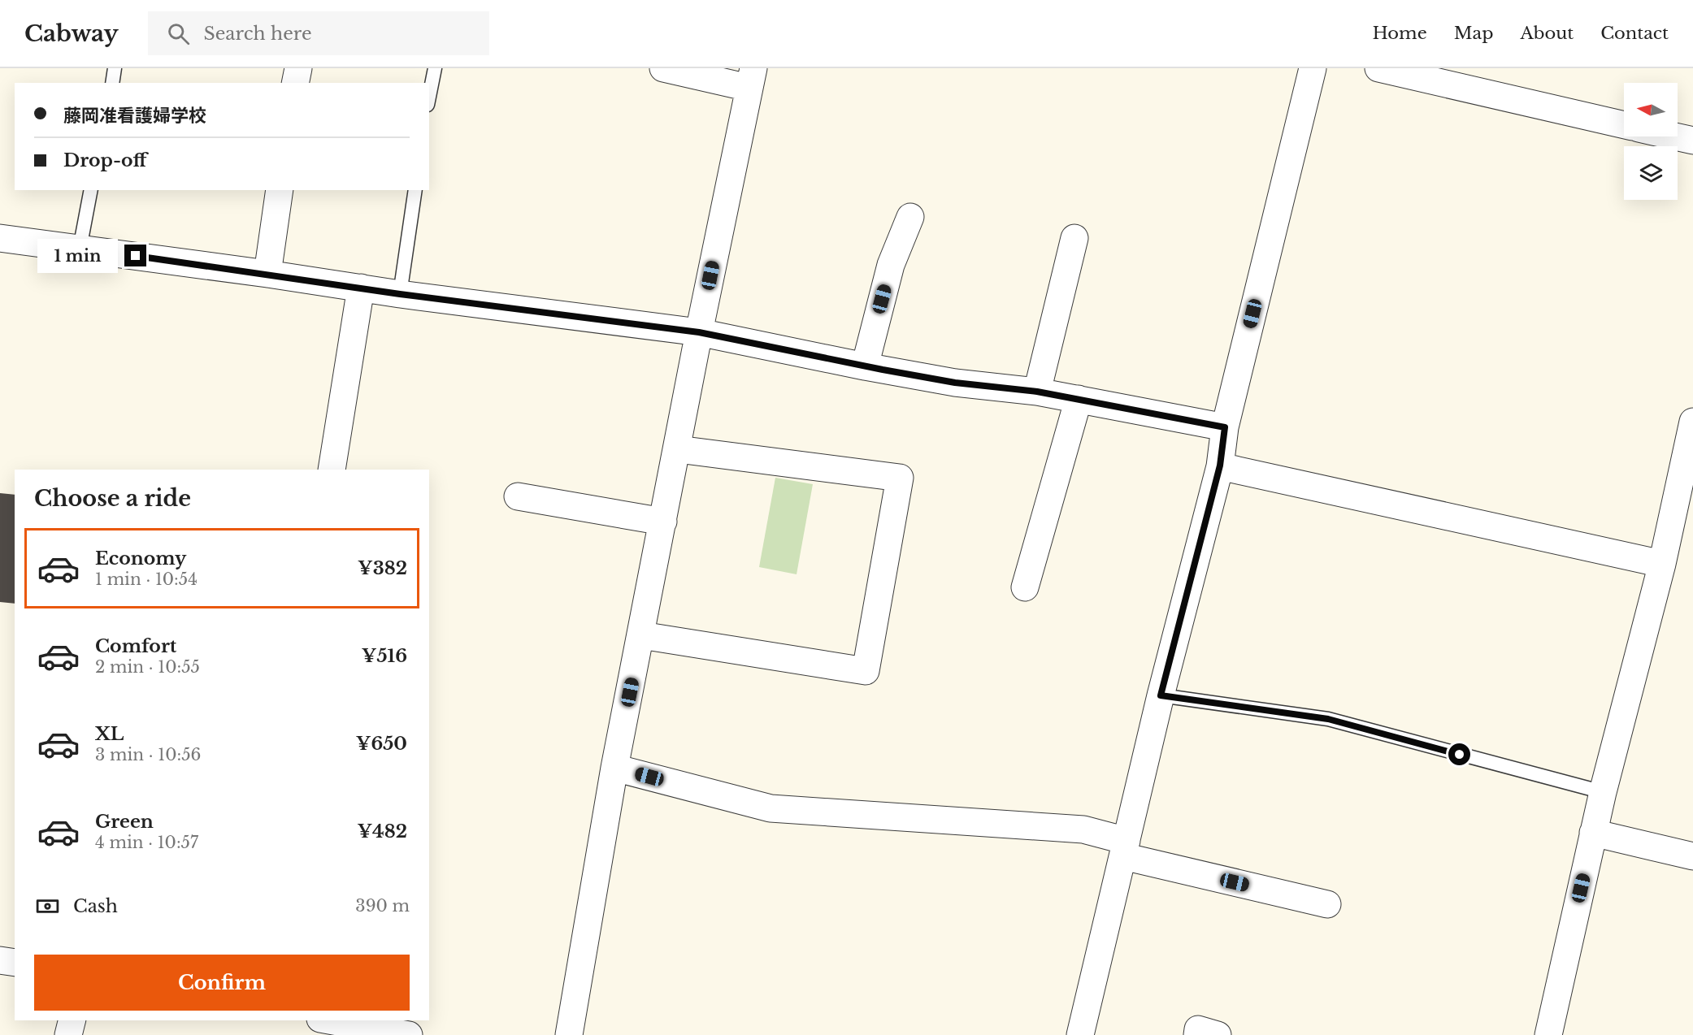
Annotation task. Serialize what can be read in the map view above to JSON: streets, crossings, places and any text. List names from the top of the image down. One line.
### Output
{"north":"left","page":{"header":"Cabway","search":"Search here","nav":["Home","Map","About","Contact"],"banner":["藤岡准看護婦学校","Drop-off"],"bubble":"1 min","heading":"Choose a ride","list":[{"name":"Economy","note":"1 min · 10:54","value":"¥382"},{"name":"Comfort","note":"2 min · 10:55","value":"¥516"},{"name":"XL","note":"3 min · 10:56","value":"¥650"},{"name":"Green","note":"4 min · 10:57","value":"¥482"}],"pay":["Cash","390 m"],"buttons":"Confirm"}}
